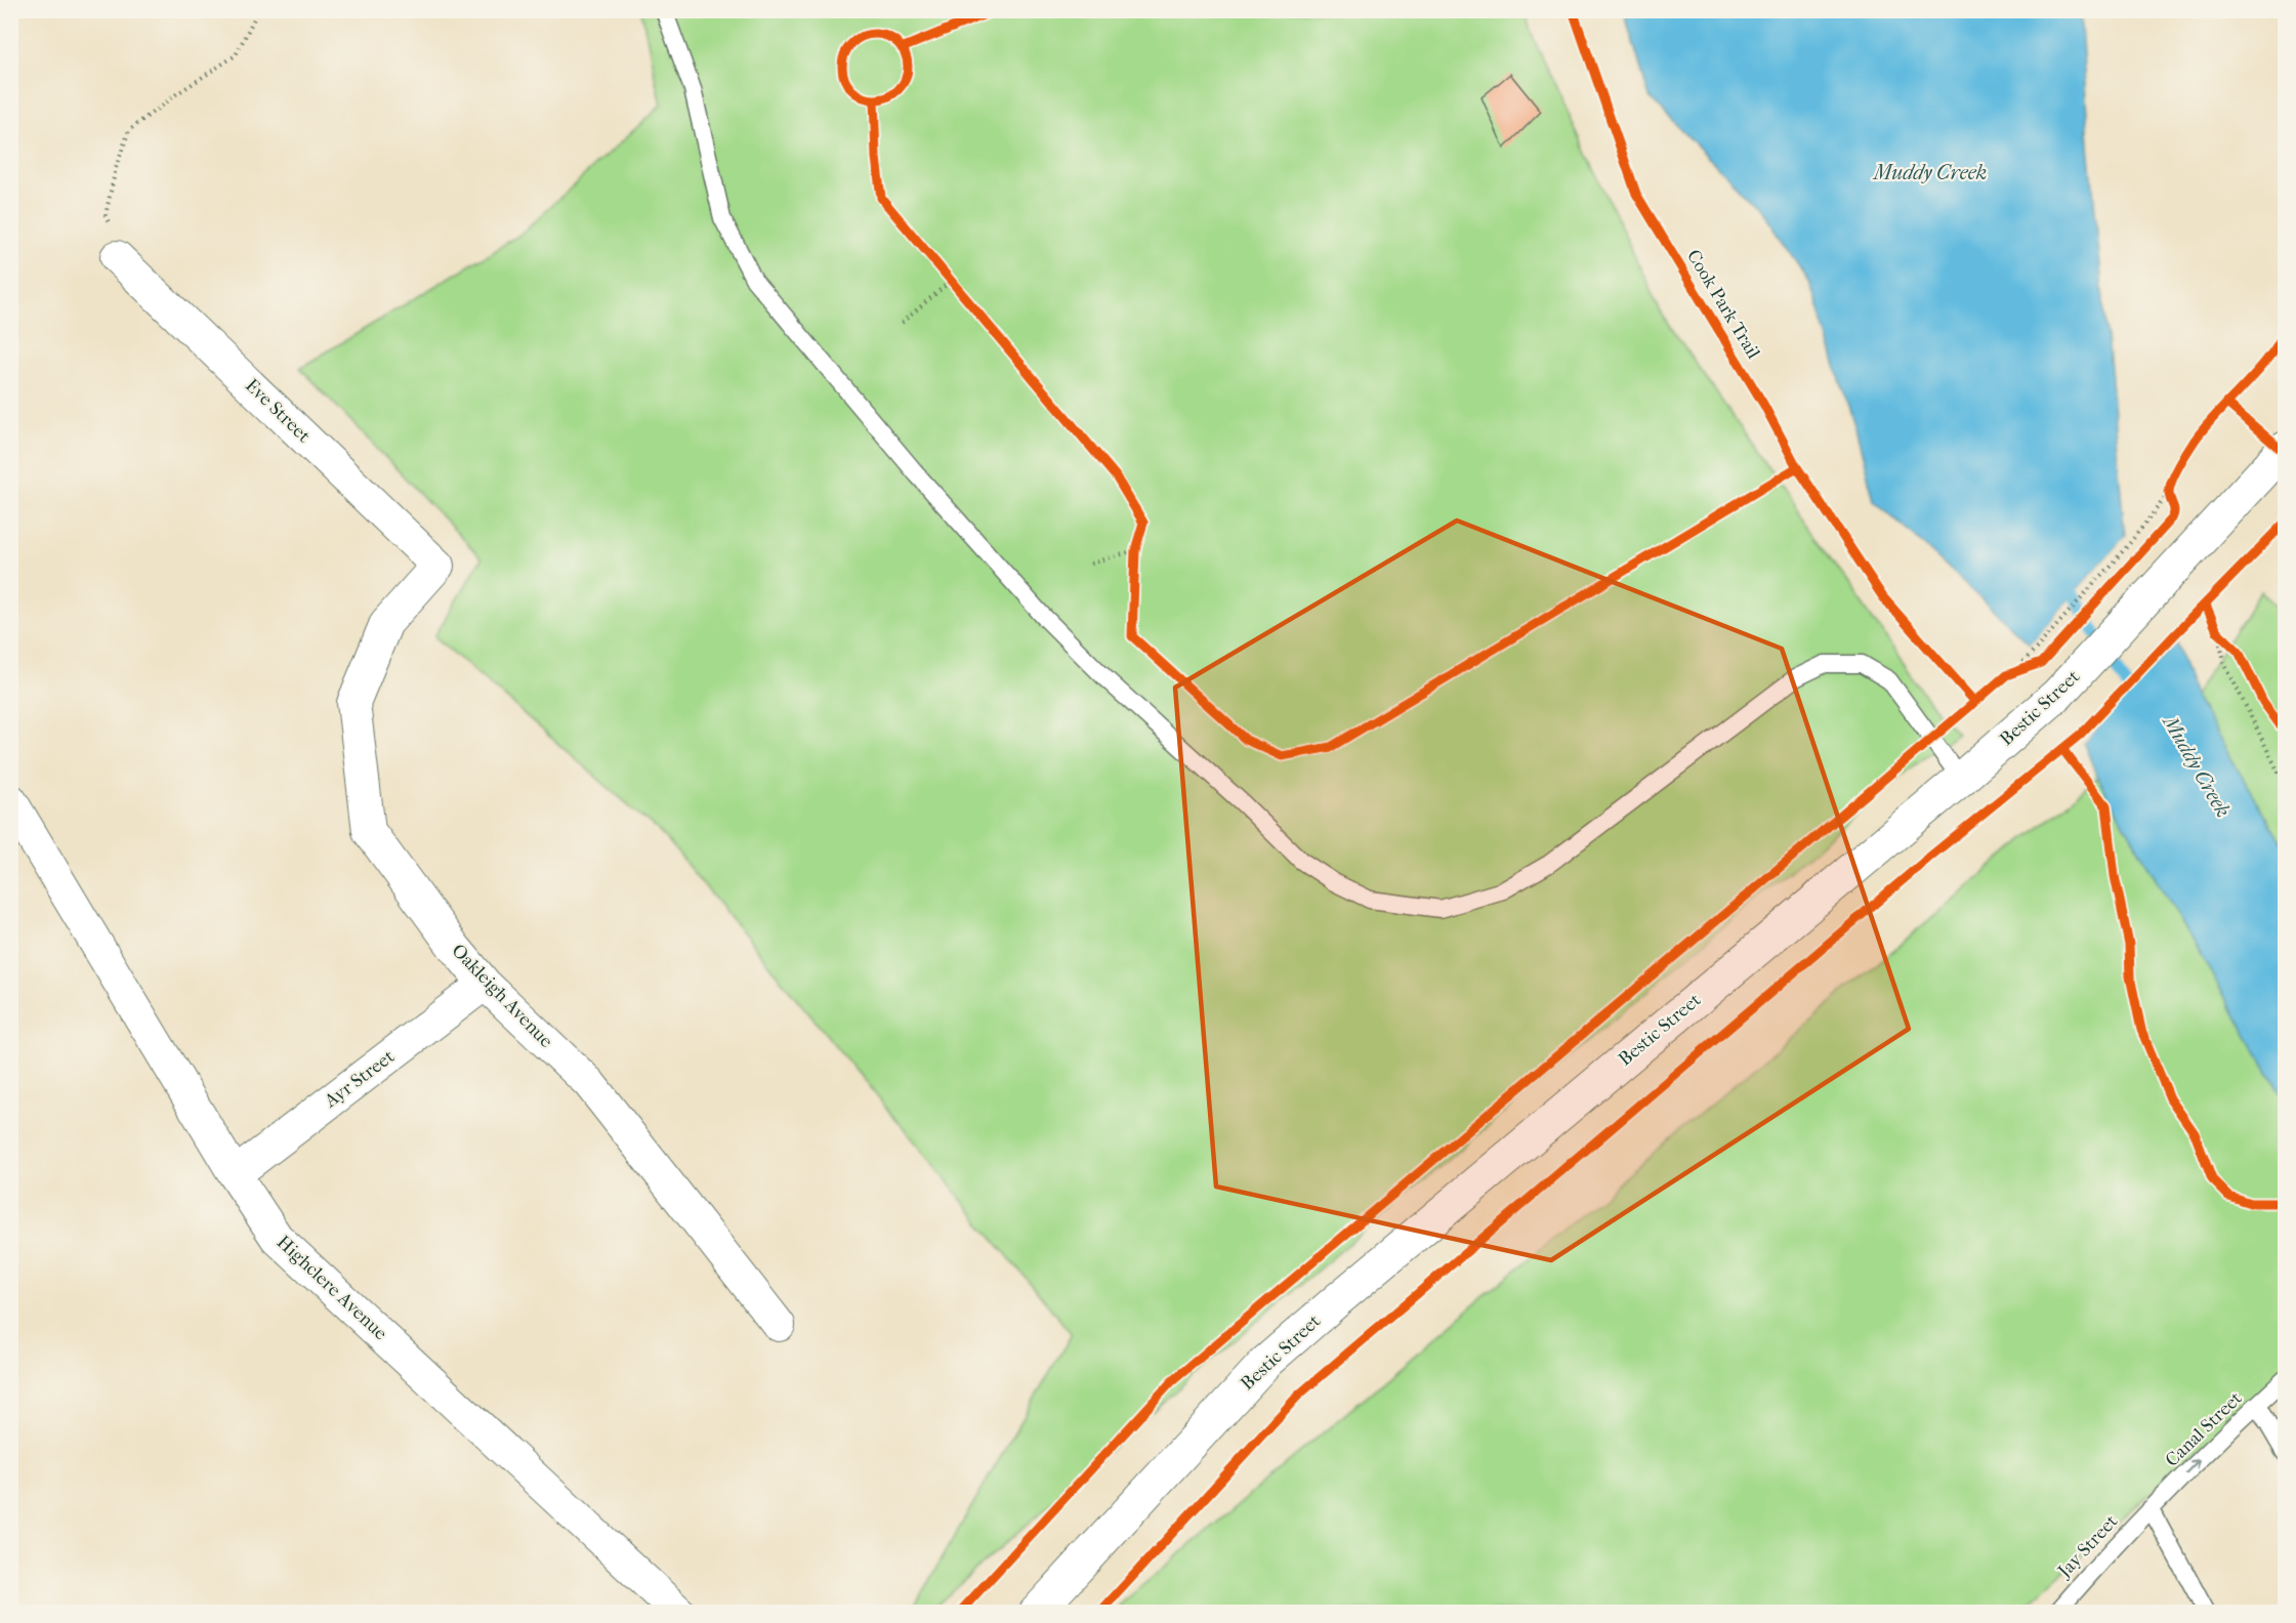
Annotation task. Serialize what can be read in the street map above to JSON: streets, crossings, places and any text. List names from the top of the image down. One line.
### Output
{"streets":{"main road":["Bestic Street"],"street":["Eve Street","Oakleigh Avenue","Ayr Street","Highclere Avenue"],"lane":["Canal Street","Jay Street"],"cycle path":["Cook Park Trail"]},"crossings":[["Eve Street","Oakleigh Avenue"],["Oakleigh Avenue","Ayr Street"],["Ayr Street","Highclere Avenue"],["Canal Street","Jay Street"]],"one_way":["Canal Street"],"water":["Muddy Creek"]}
